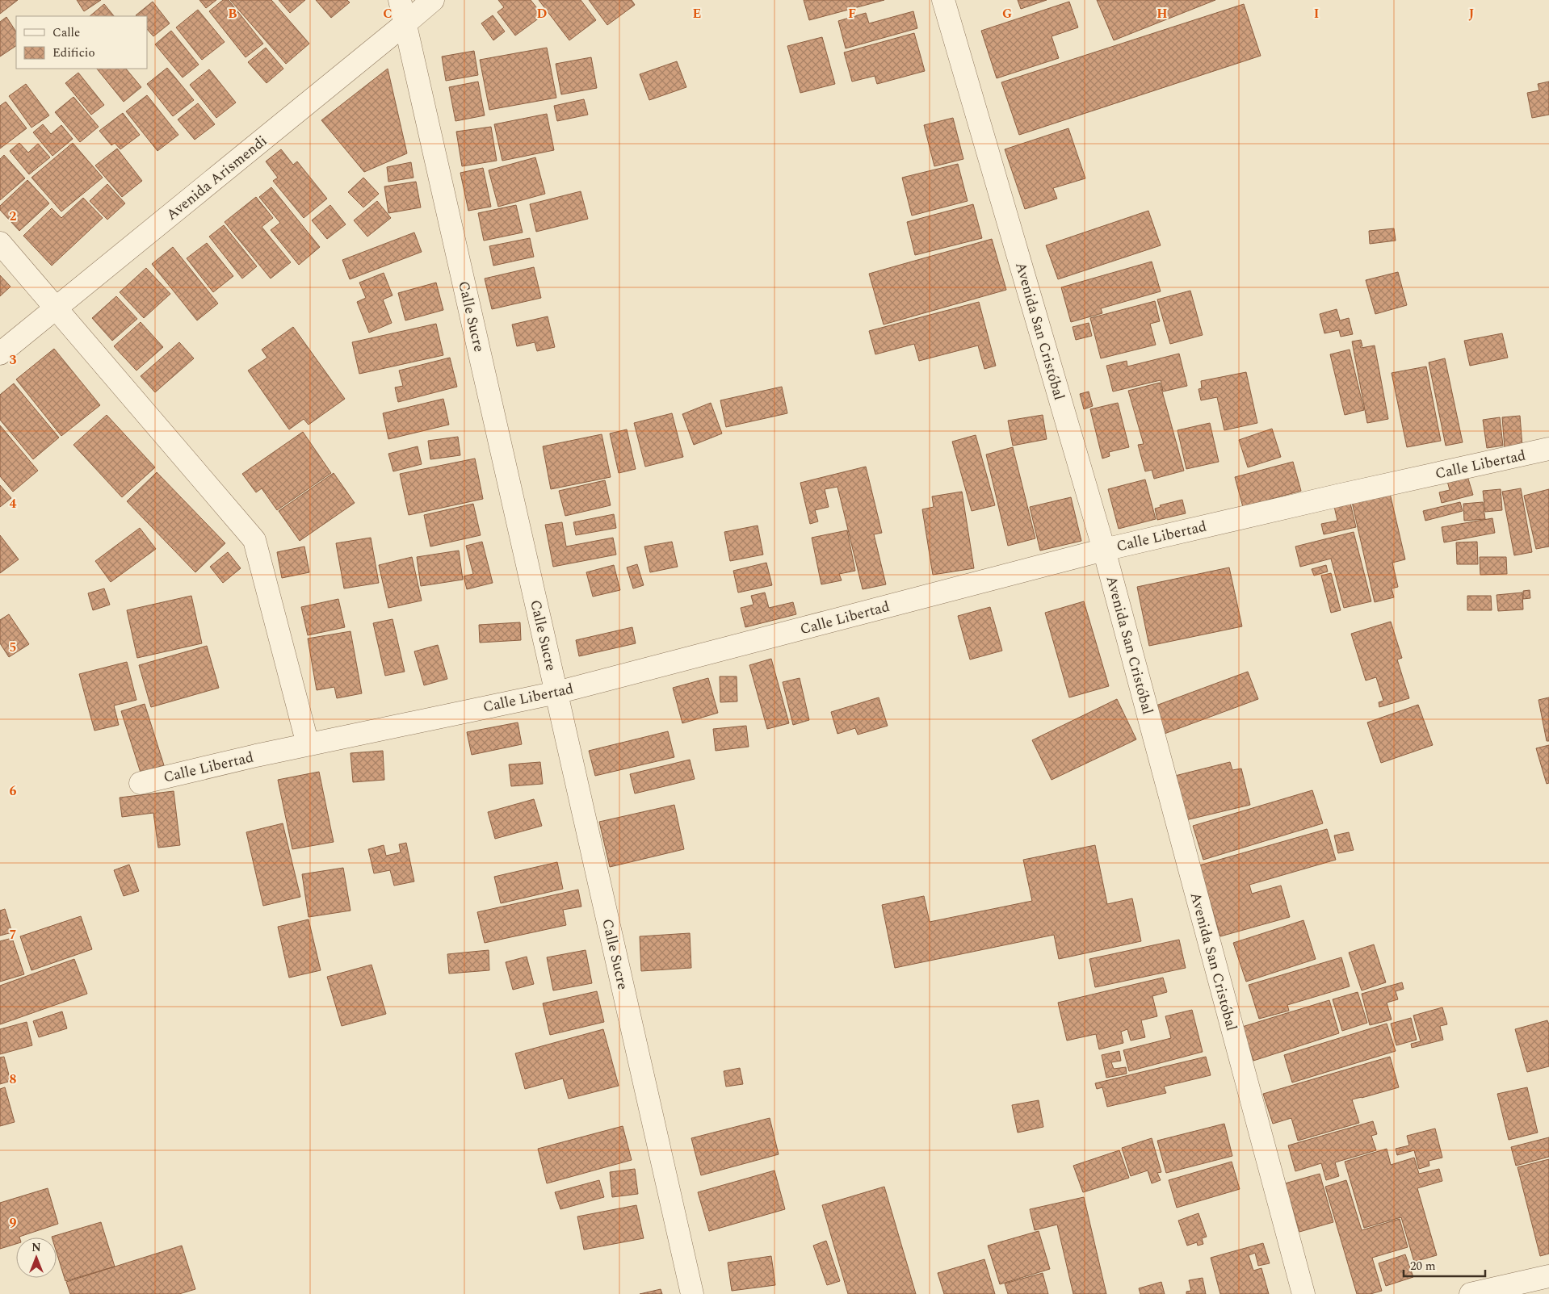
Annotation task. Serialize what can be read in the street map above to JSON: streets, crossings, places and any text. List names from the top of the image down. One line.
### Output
{"streets":{"street":["Avenida Arismendi","Calle Sucre","Avenida San Cristóbal","Calle Libertad"]},"crossings":[["Avenida Arismendi","Calle Sucre"],["Calle Sucre","Calle Libertad"],["Avenida San Cristóbal","Calle Libertad"]],"legend":["Calle","Edificio"],"scale_bar":"20 m","north":"top","grid":{"columns":["B","C","D","E","F","G","H","I","J"],"rows":["2","3","4","5","6","7","8","9"]}}
